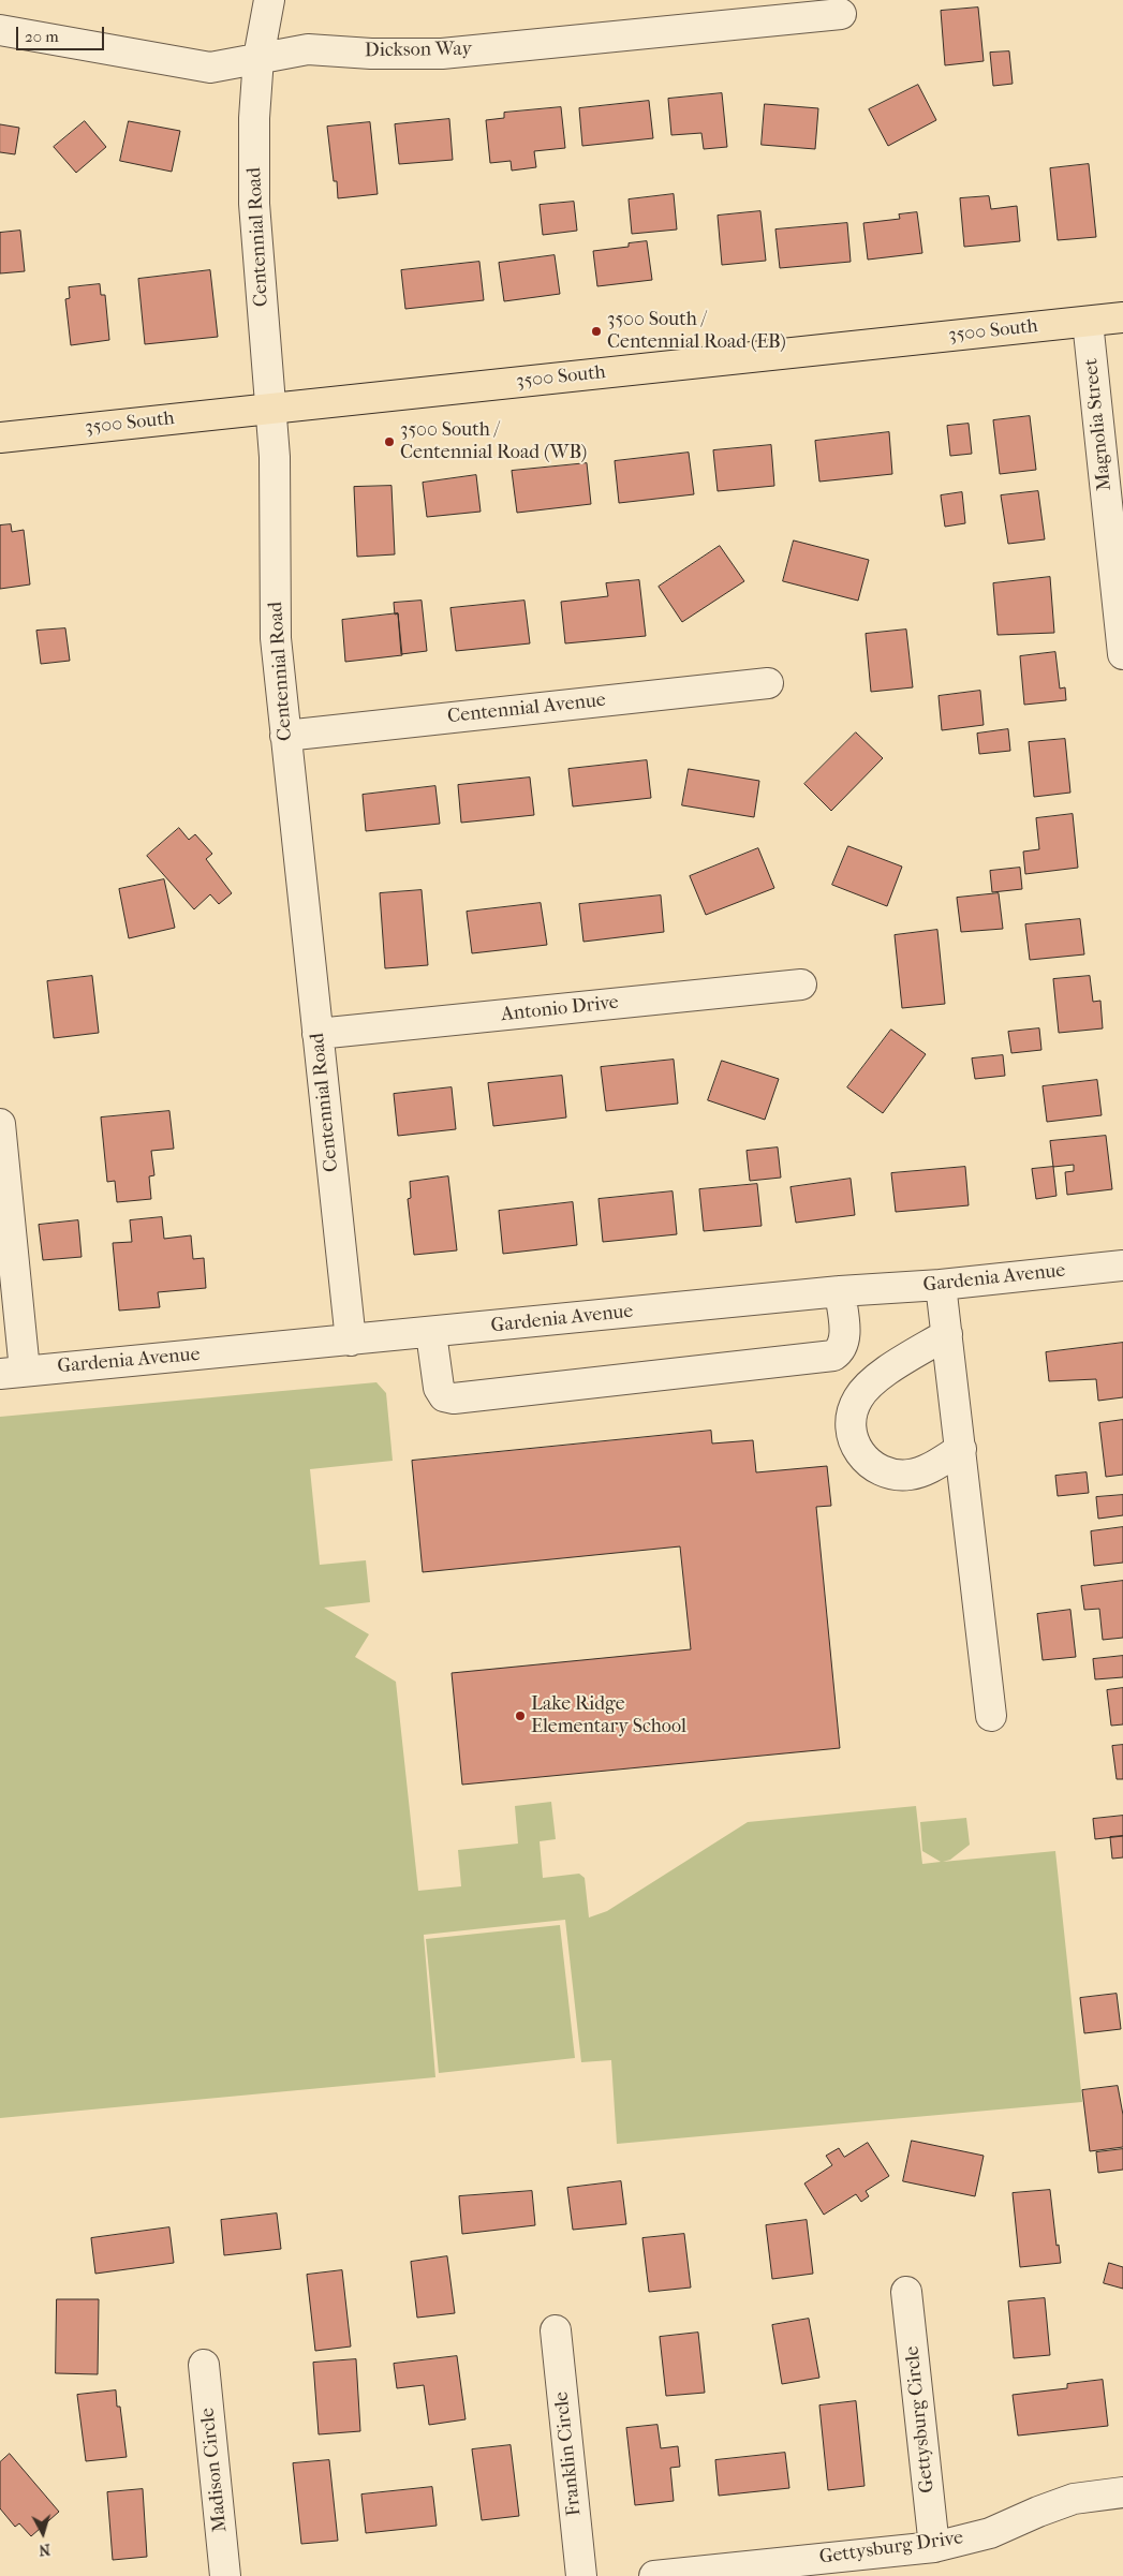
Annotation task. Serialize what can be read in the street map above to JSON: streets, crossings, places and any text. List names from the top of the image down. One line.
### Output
{"streets":{"main road":["3500 South"],"street":["Dickson Way","Centennial Road","Magnolia Street","Centennial Avenue","Antonio Drive","Gardenia Avenue","Gettysburg Circle","Franklin Circle","Madison Circle","Gettysburg Drive"]},"crossings":[["Dickson Way","Centennial Road"],["Centennial Road","3500 South"],["Centennial Road","Centennial Avenue"],["Centennial Road","Antonio Drive"],["Centennial Road","Gardenia Avenue"],["3500 South","Magnolia Street"],["Gettysburg Circle","Gettysburg Drive"]],"places":["3500 South / Centennial Road (EB)","3500 South / Centennial Road (WB)","Lake Ridge Elementary School"],"scale_bar":"20 m","north":"bottom"}
